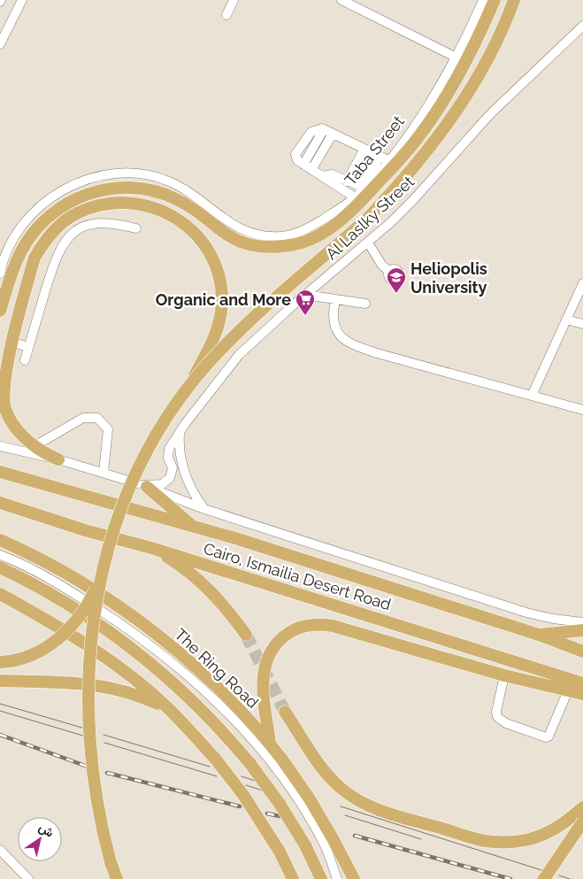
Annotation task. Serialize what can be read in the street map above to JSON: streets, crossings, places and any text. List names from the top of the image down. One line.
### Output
{"streets":{"highway":["Cairo, Ismailia Desert Road","The Ring Road"],"street":["Taba Street","Al Laslky Street"]},"places":{"school or university":["Heliopolis University"],"supermarket":["Organic and More"]},"north":"top right"}
